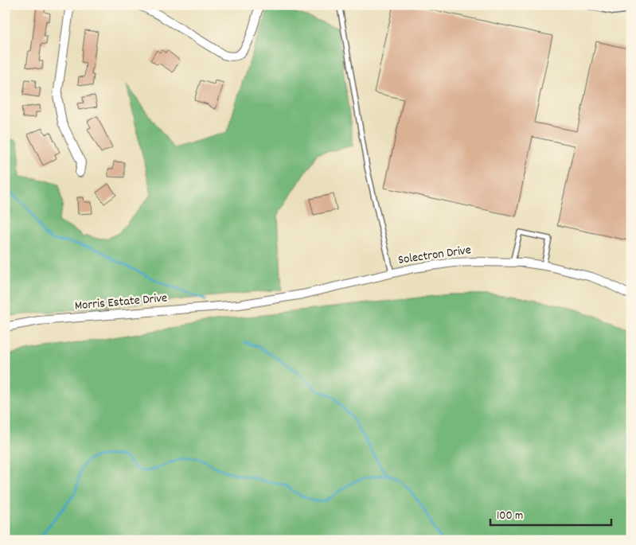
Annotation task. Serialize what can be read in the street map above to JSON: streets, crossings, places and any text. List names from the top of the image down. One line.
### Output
{"streets":{"street":["Solectron Drive","Morris Estate Drive"]},"crossings":[["Solectron Drive","Morris Estate Drive"]],"scale_bar":"100 m"}
